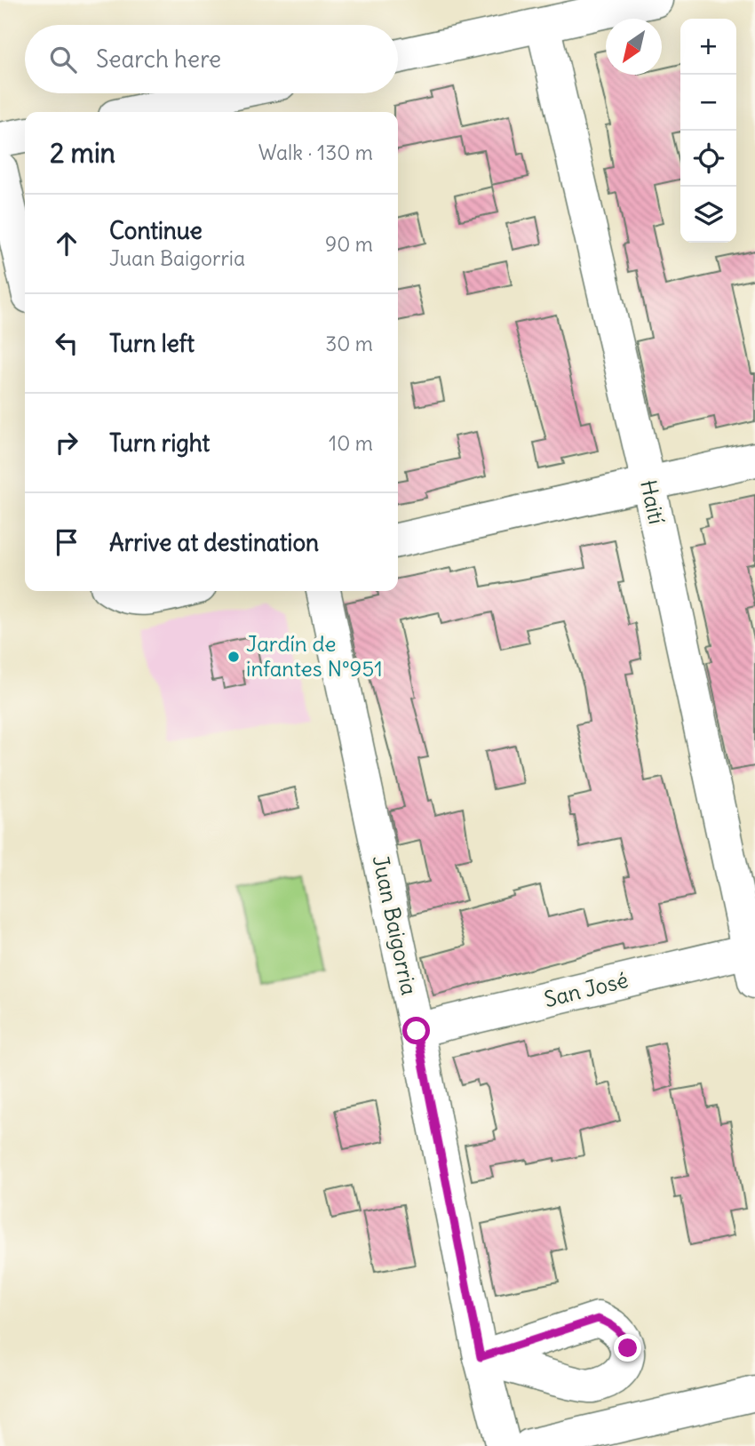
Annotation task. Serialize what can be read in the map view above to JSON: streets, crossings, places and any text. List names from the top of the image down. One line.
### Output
{"streets":{"street":["Haití","Juan Baigorria","San José"]},"crossings":[["Haití","San José"],["Juan Baigorria","San José"]],"places":["Jardín de infantes Nº951"],"north":"bottom left","page":{"map_buttons":["+","−"],"search":"Search here","heading":["2 min","Walk · 130 m"],"list":[["Continue","Juan Baigorria","90 m"],["Turn left","30 m"],["Turn right","10 m"],"Arrive at destination"]}}
